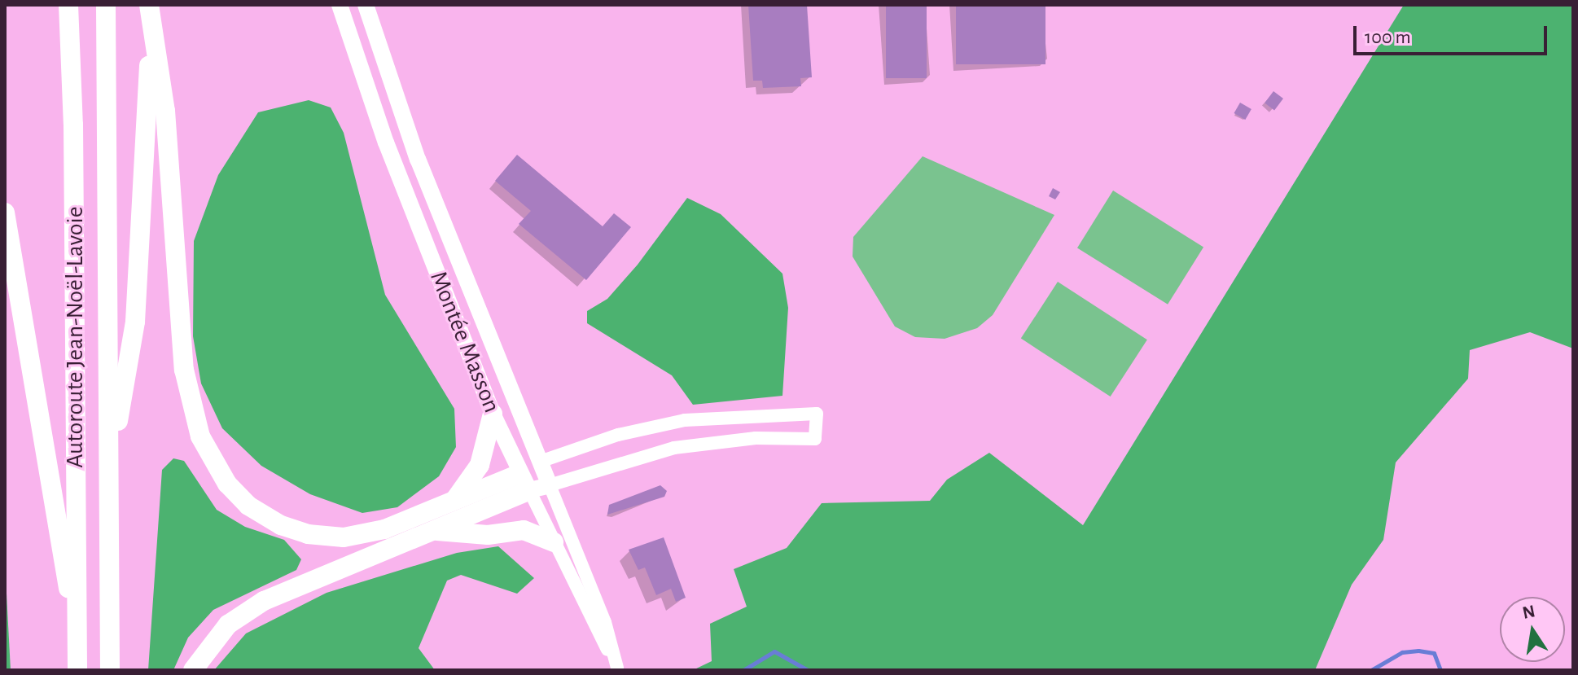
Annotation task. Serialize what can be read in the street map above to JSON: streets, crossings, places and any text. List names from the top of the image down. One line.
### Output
{"streets":{"highway":["Autoroute Jean-Noël-Lavoie"],"main road":["Montée Masson"]},"scale_bar":"100 m","north":"top"}
